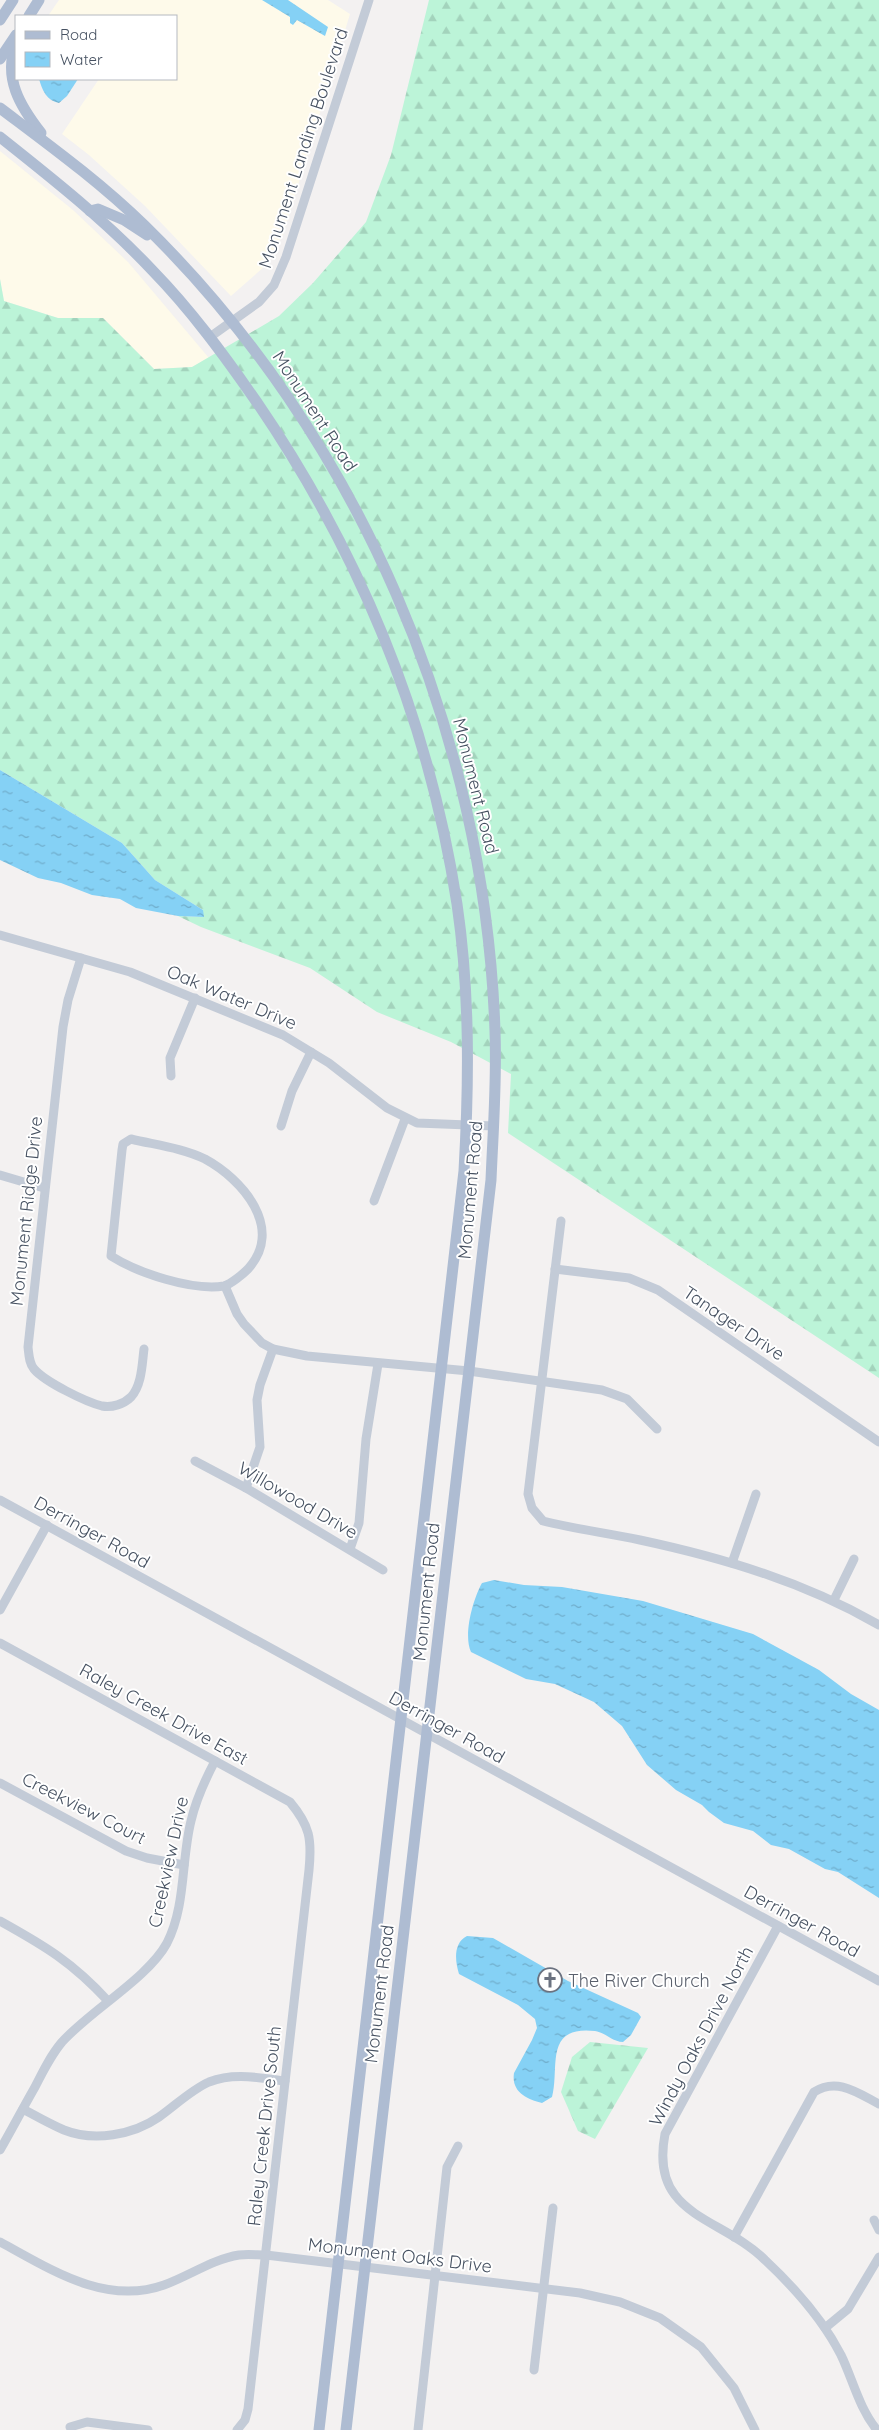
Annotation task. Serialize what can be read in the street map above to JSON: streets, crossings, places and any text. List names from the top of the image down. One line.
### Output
{"streets":{"main road":["Monument Road"],"street":["Monument Landing Boulevard","Oak Water Drive","Monument Ridge Drive","Tanager Drive","Willowood Drive","Derringer Road","Raley Creek Drive East","Creekview Court","Creekview Drive","Windy Oaks Drive North","Raley Creek Drive South","Monument Oaks Drive"]},"crossings":[["Monument Landing Boulevard","Monument Road"],["Monument Road","Oak Water Drive"],["Monument Road","Derringer Road"],["Monument Road","Monument Oaks Drive"],["Oak Water Drive","Monument Ridge Drive"],["Derringer Road","Windy Oaks Drive North"],["Raley Creek Drive East","Creekview Drive"],["Raley Creek Drive East","Raley Creek Drive South"],["Creekview Court","Creekview Drive"],["Raley Creek Drive South","Monument Oaks Drive"]],"places":{"church":["The River Church"]},"legend":["Road","Water"]}
